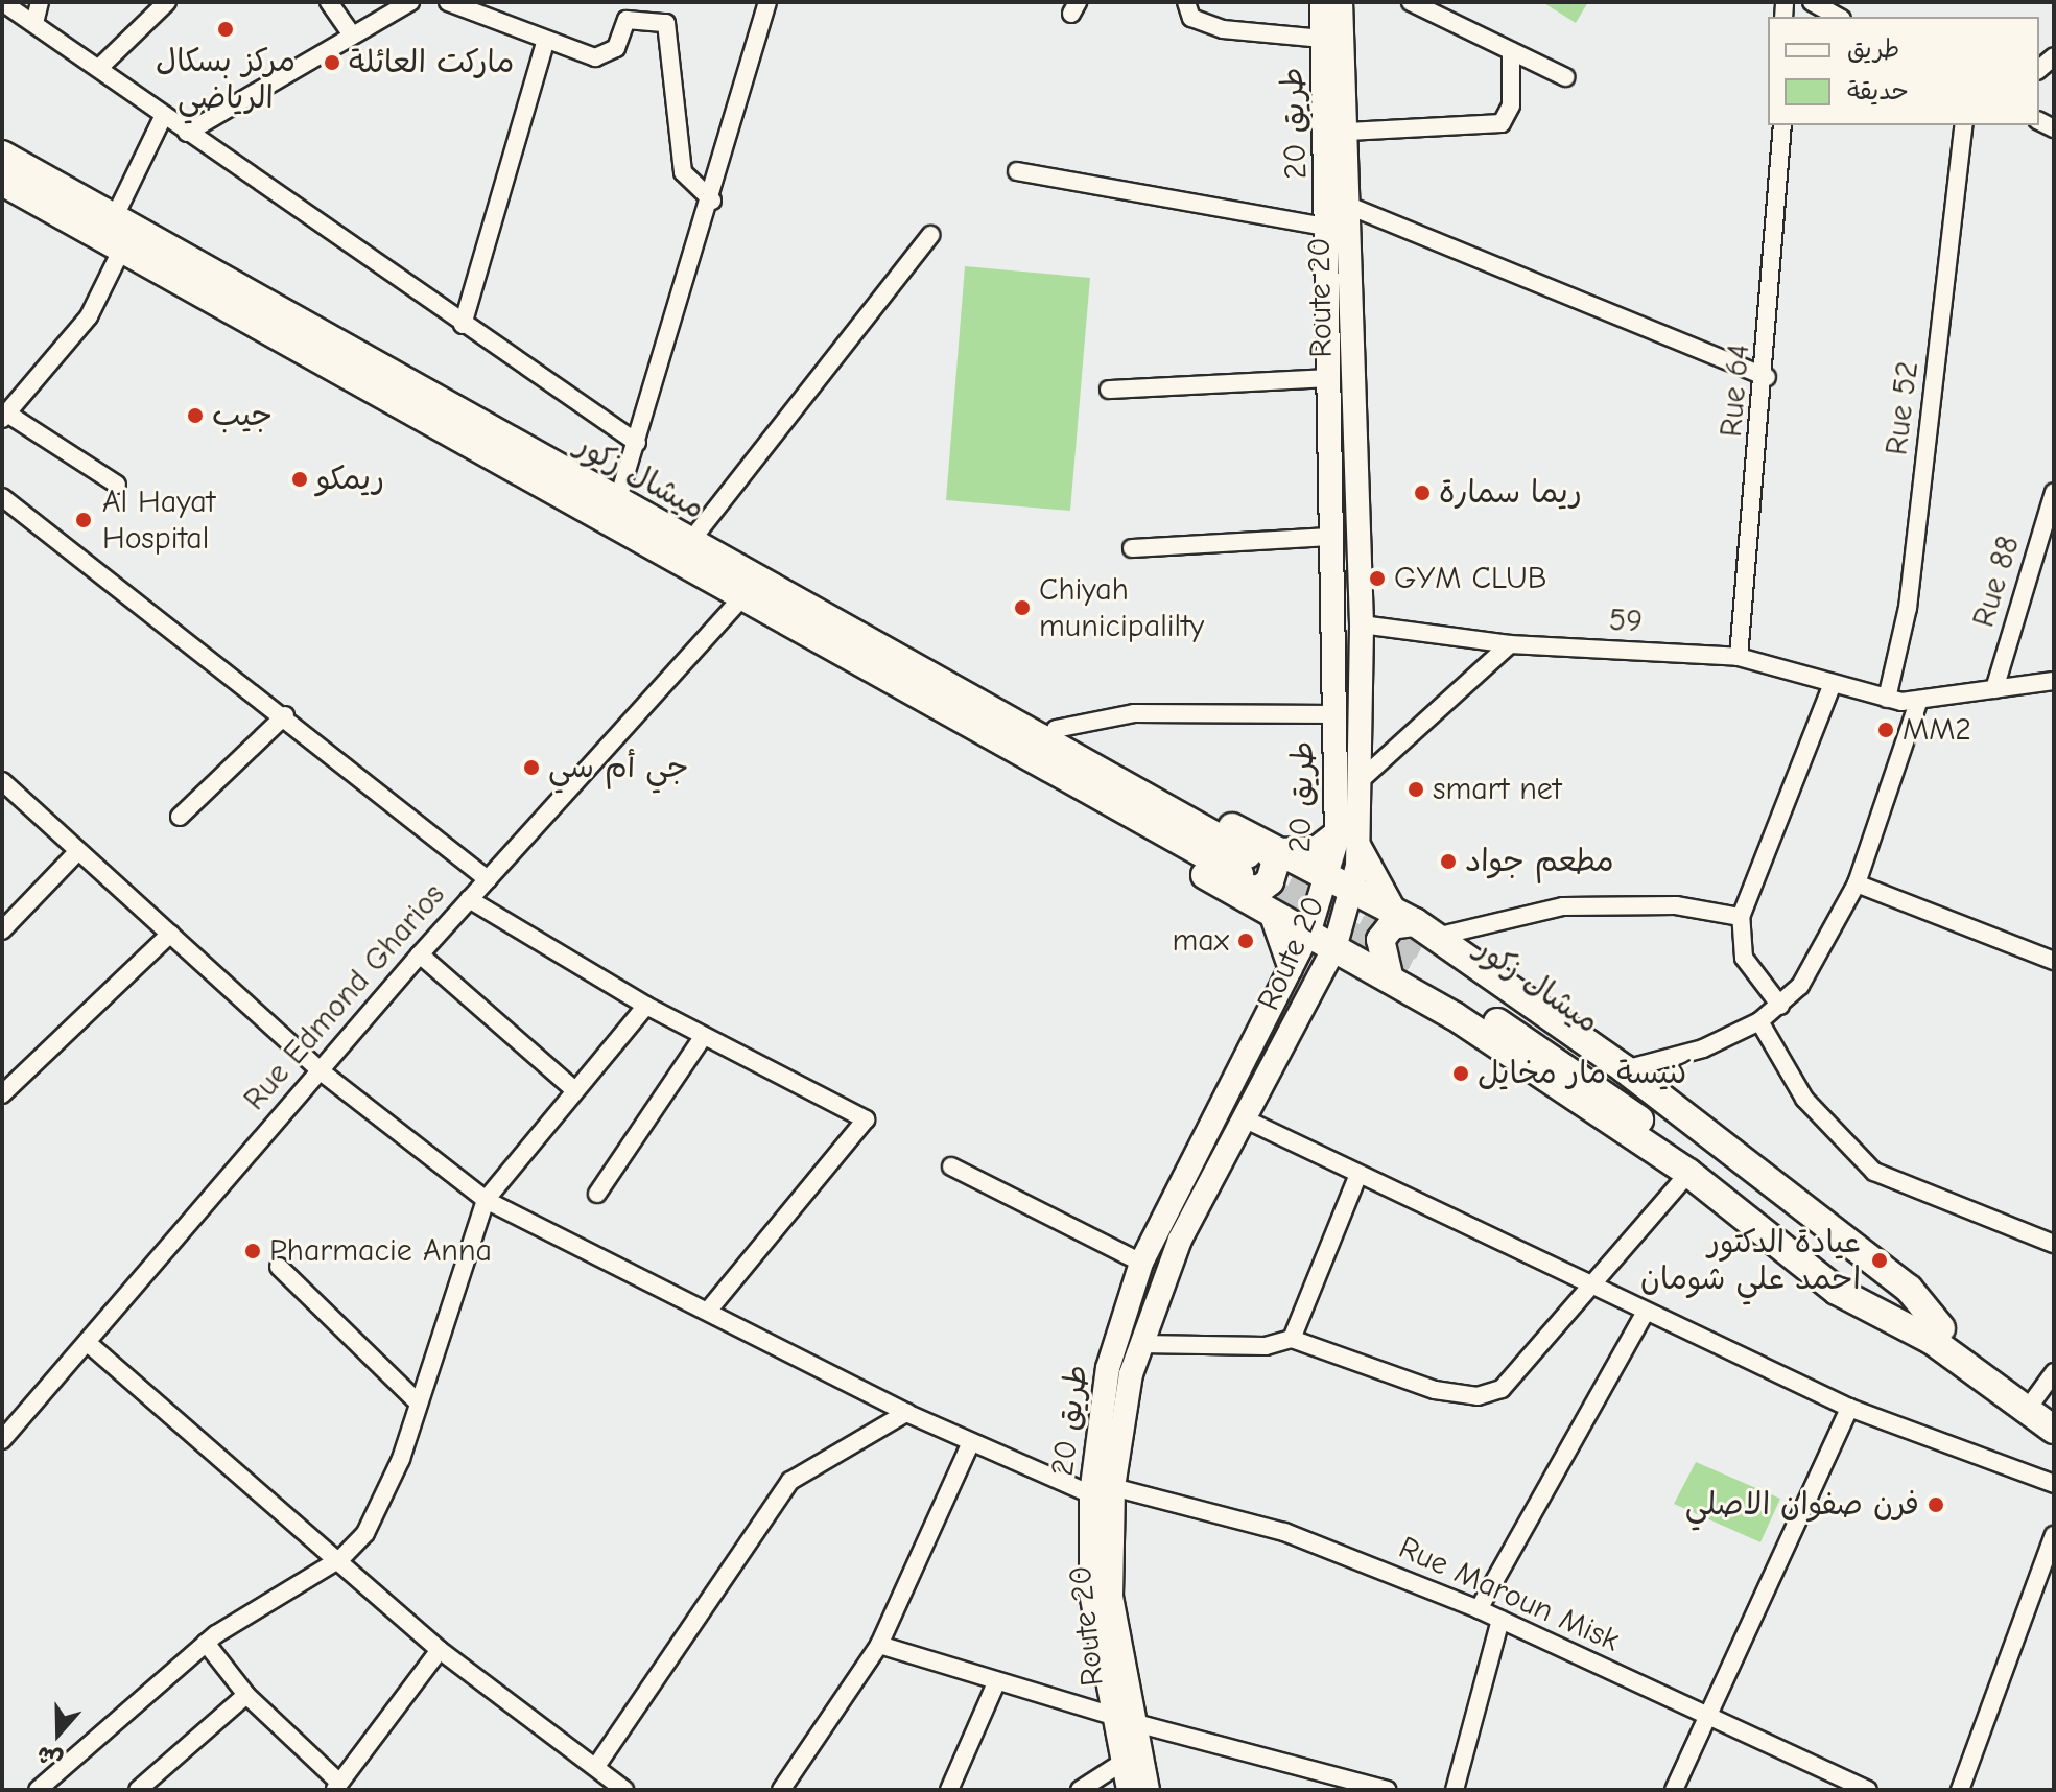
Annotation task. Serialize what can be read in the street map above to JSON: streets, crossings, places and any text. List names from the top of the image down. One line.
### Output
{"streets":{"main road":["طريق 20","Route 20","ميشال زكور"],"street":["Rue 64","Rue 52","Rue 88","59","Rue Edmond Gharios","Rue Maroun Misk"]},"crossings":[["طريق 20","Route 20"],["طريق 20","Rue Maroun Misk"],["Route 20","59"],["Route 20","Rue Maroun Misk"],["Rue 64","59"],["Rue 52","59"],["ميشال زكور","Rue Edmond Gharios"],["Rue 88","59"],["Rue Edmond Gharios","Rue Maroun Misk"]],"places":["مركز بسكال الرياضي","ماركت العائلة","جيب","ريمكو","ريما سمارة","Al Hayat Hospital","GYM CLUB","Chiyah municipalilty","MM2","جي أم سي","smart net","مطعم جواد","max","كنيسة مار مخايل","Pharmacie Anna","عيادة الدكتور احمد علي شومان","فرن صفوان الاصلي"],"legend":["طريق","حديقة"],"north":"bottom"}
